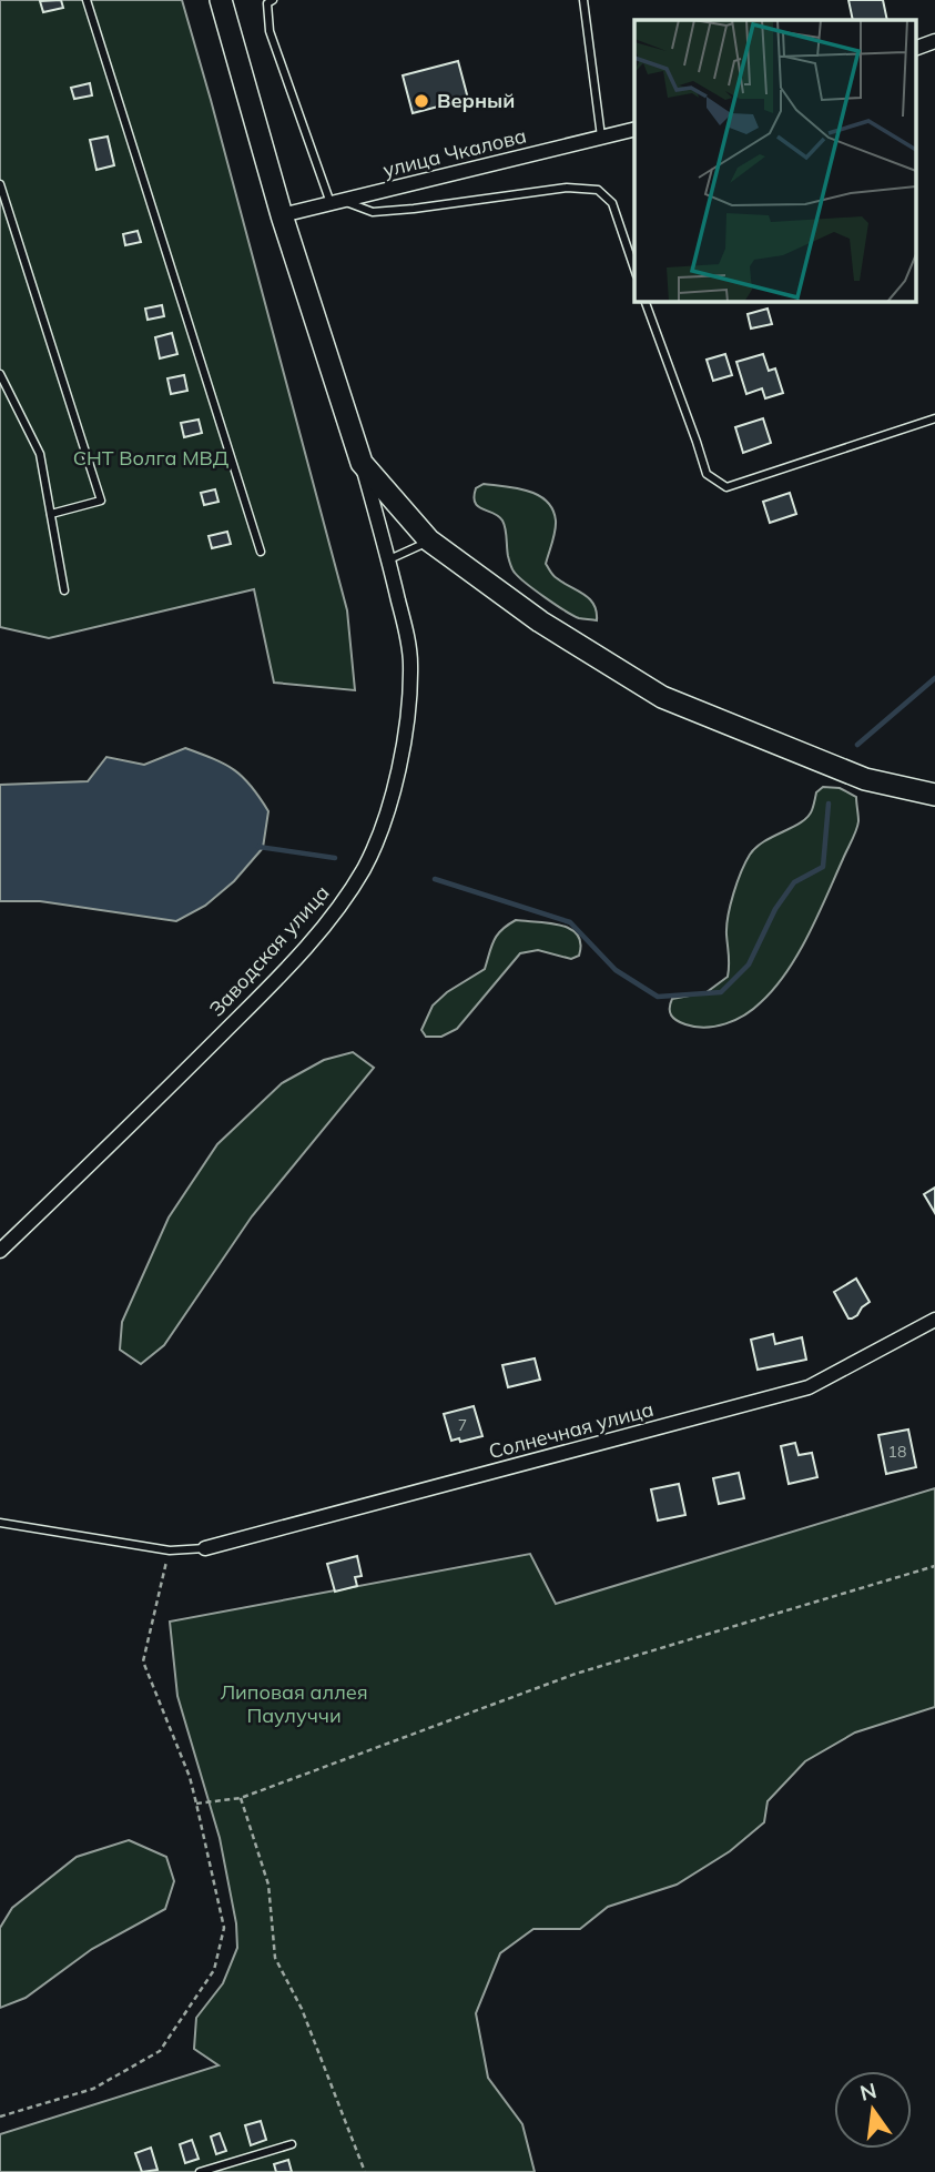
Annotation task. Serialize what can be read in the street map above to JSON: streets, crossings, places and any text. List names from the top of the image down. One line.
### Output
{"streets":{"street":["улица Чкалова","Заводская улица","Солнечная улица"]},"parks":["СНТ Волга МВД","Липовая аллея Паулуччи"],"places":["Верный"],"house_numbers":["7","18"],"north":"top"}
